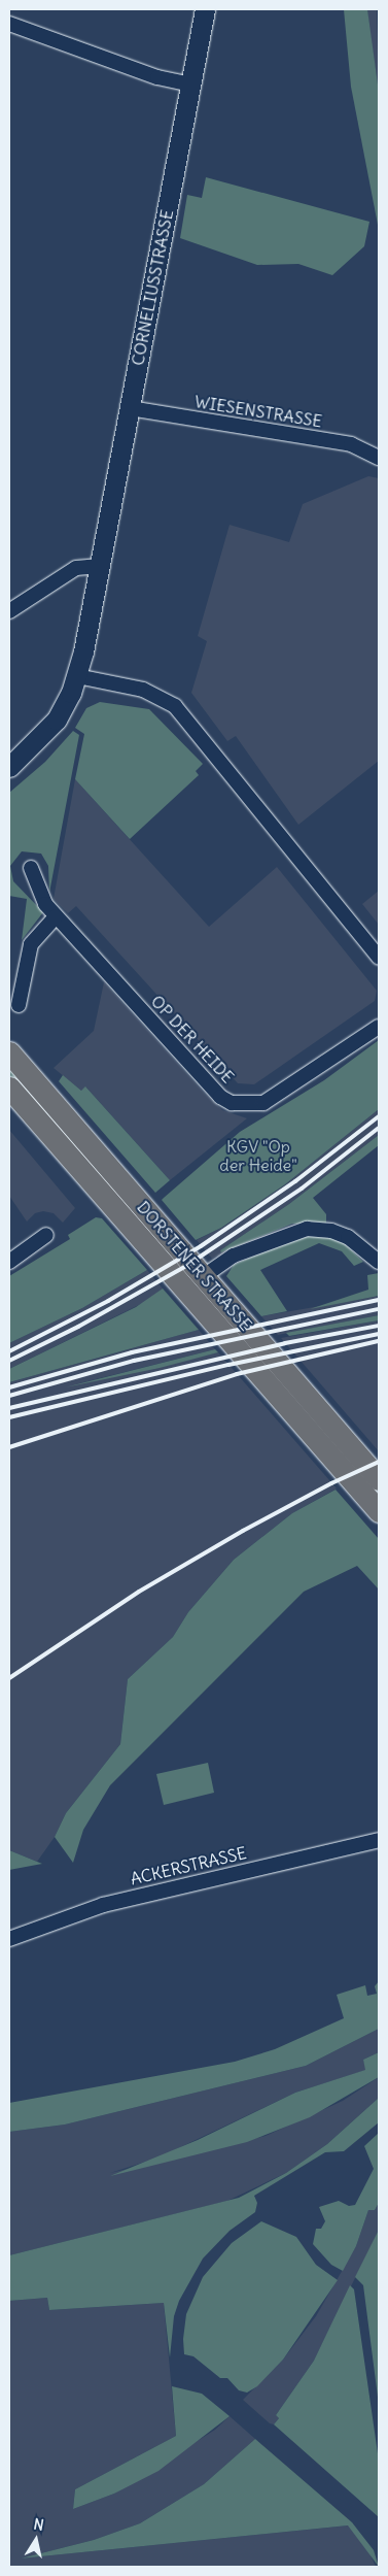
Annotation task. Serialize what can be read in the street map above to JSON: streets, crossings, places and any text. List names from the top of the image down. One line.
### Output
{"streets":{"main road":["CORNELIUSSTRASSE","DORSTENER STRASSE"],"street":["WIESENSTRASSE","OP DER HEIDE","ACKERSTRASSE"]},"crossings":[["CORNELIUSSTRASSE","WIESENSTRASSE"]],"parks":["KGV \"Op der Heide\""],"north":"top"}
